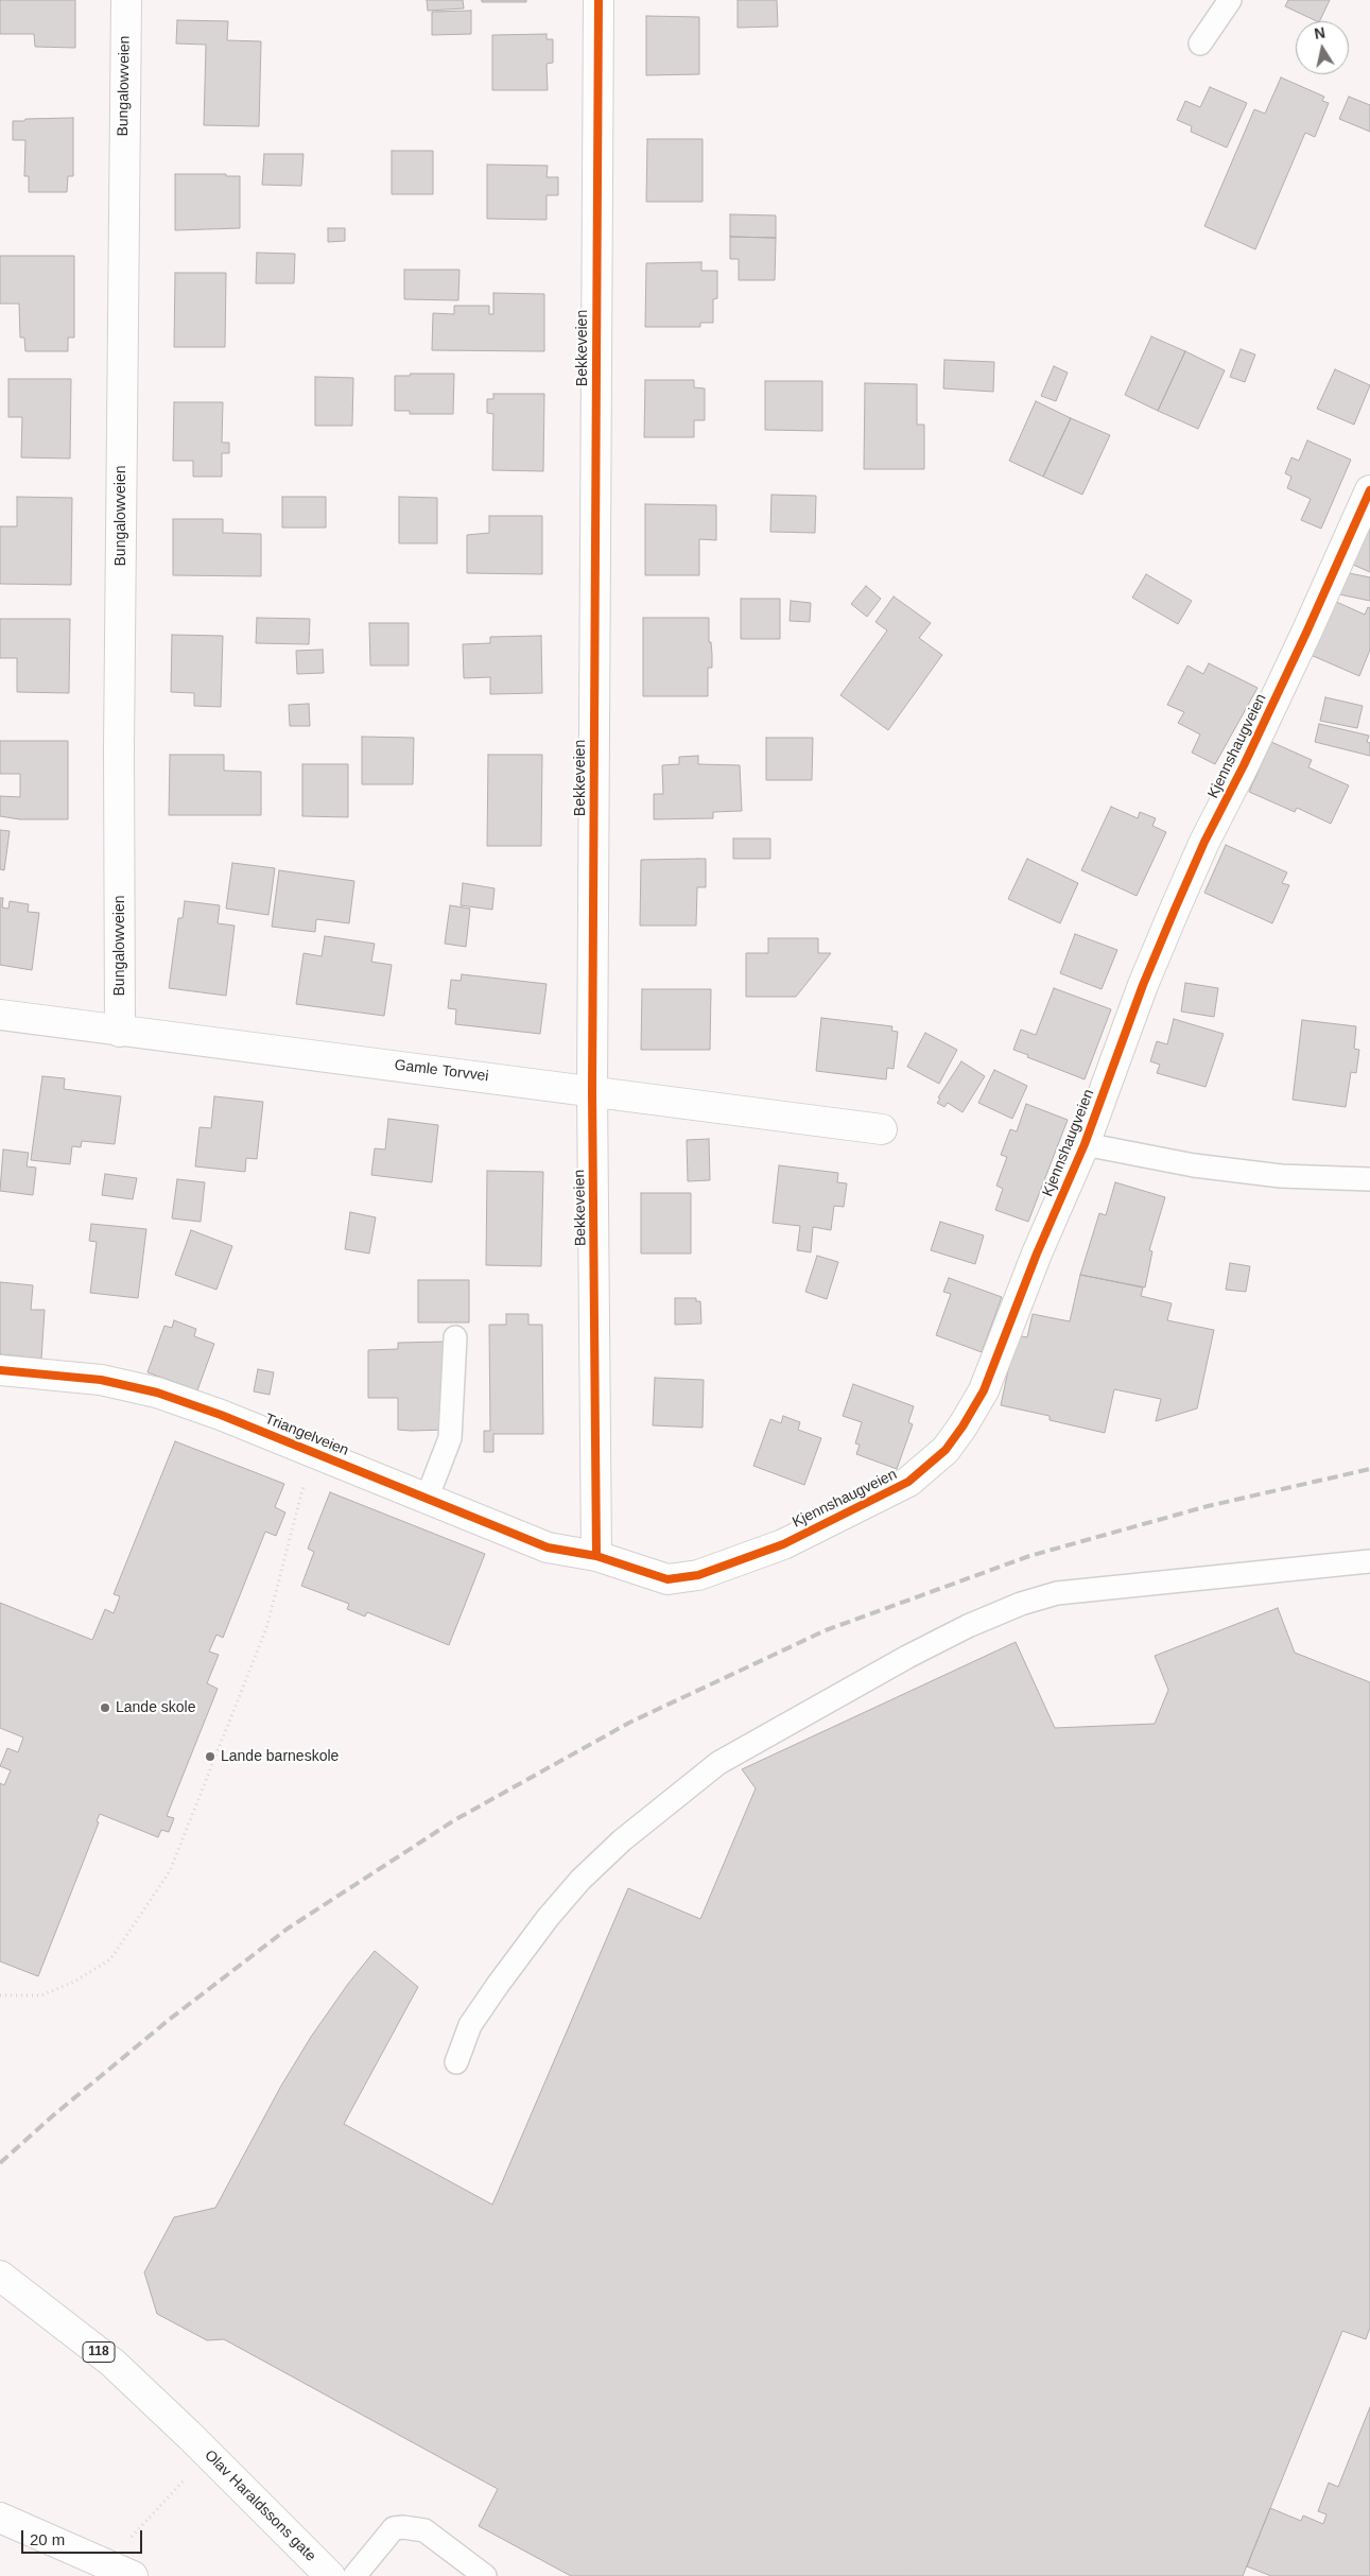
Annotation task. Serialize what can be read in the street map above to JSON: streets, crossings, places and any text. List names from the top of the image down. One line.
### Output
{"streets":{"street":["Bungalowveien","Bekkeveien","Kjennshaugveien","Gamle Torvvei","Triangelveien","118","Olav Haraldssons gate"]},"crossings":[["Bungalowveien","Gamle Torvvei"],["Bekkeveien","Kjennshaugveien"],["Bekkeveien","Gamle Torvvei"],["Bekkeveien","Triangelveien"],["Kjennshaugveien","Triangelveien"]],"places":["Lande skole","Lande barneskole"],"scale_bar":"20 m","north":"top"}
